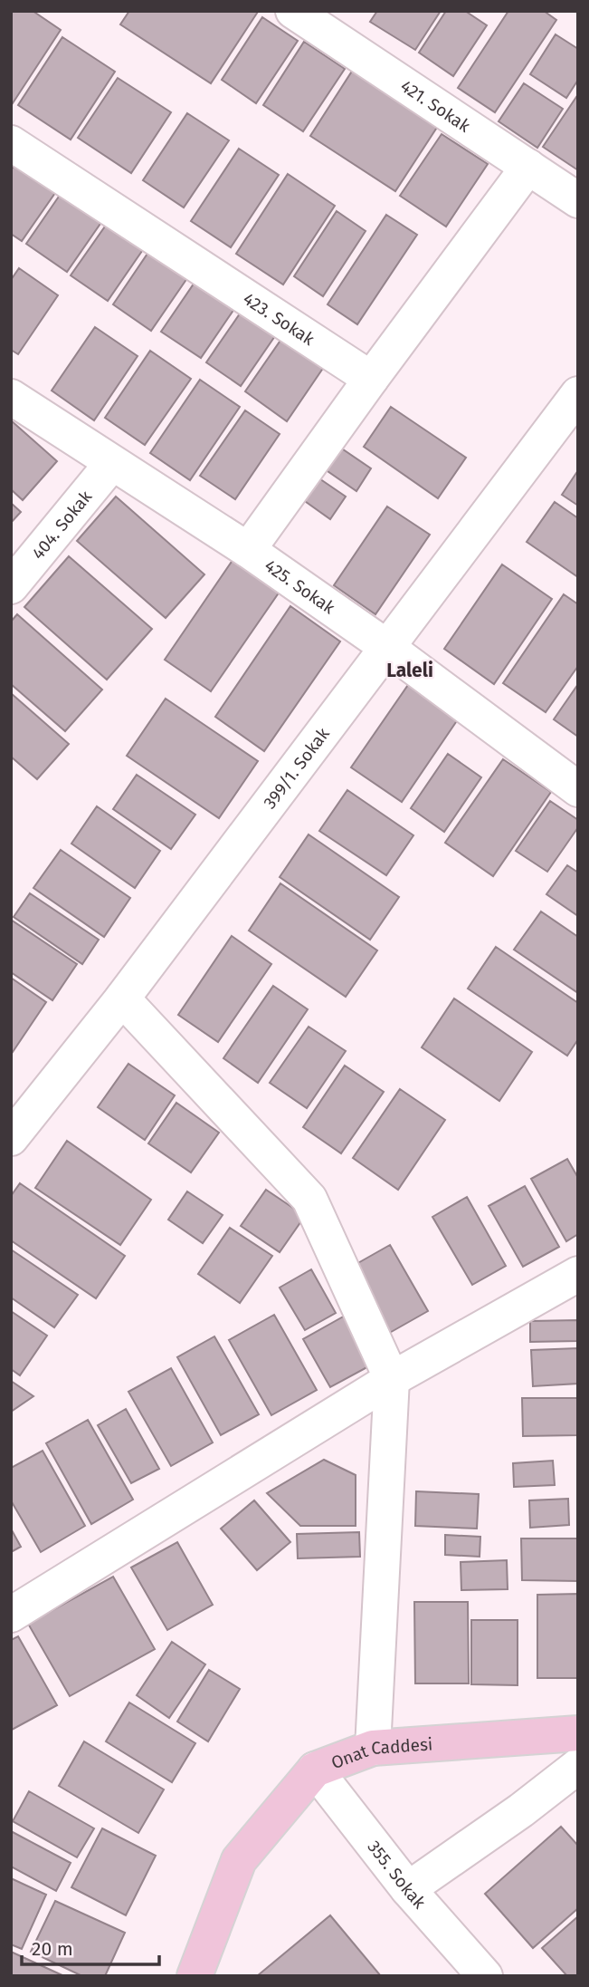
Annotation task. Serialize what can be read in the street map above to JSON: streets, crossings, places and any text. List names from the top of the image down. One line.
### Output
{"streets":{"main road":["Onat Caddesi"],"street":["421. Sokak","423. Sokak","404. Sokak","425. Sokak","399/1. Sokak","355. Sokak"]},"crossings":[["404. Sokak","425. Sokak"],["425. Sokak","399/1. Sokak"],["Onat Caddesi","355. Sokak"]],"districts":["Laleli"],"scale_bar":"20 m"}
